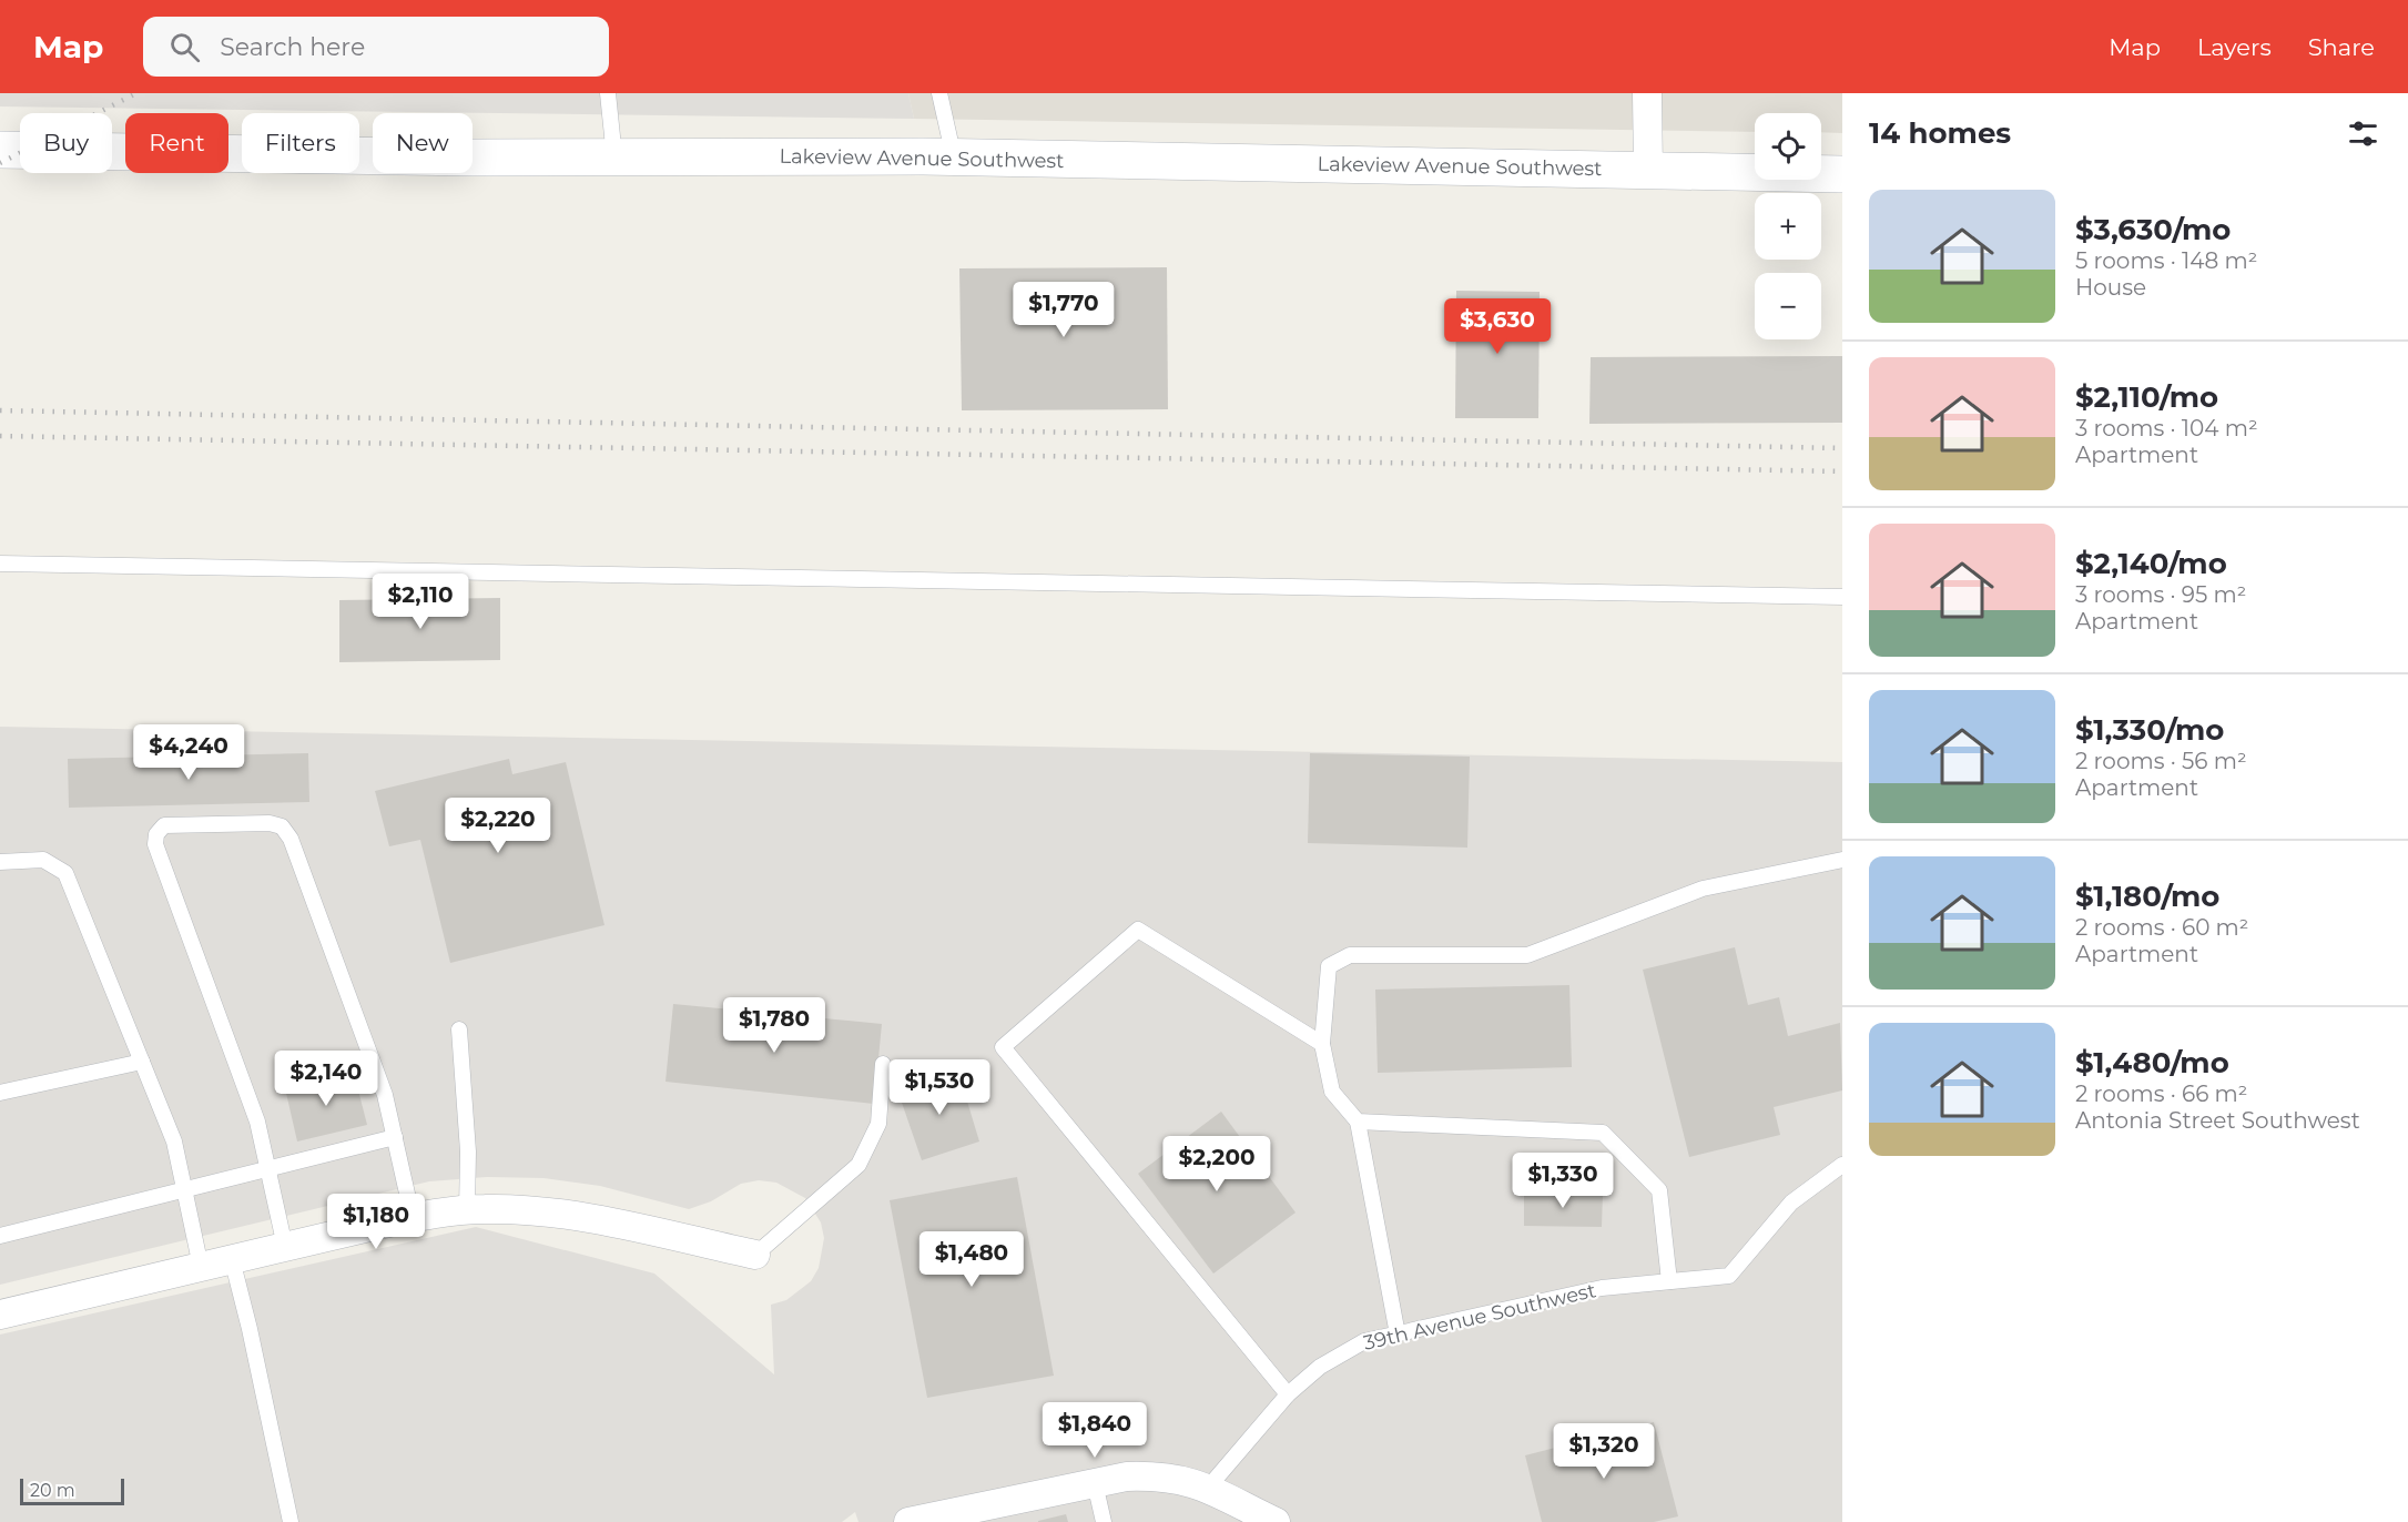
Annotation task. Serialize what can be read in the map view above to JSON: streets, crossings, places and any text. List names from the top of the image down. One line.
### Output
{"streets":{"street":["Lakeview Avenue Southwest"],"lane":["39th Avenue Southwest"]},"scale_bar":"20 m","page":{"header":"Map","search":"Search here","nav":["Map","Layers","Share"],"heading":"14 homes","map_buttons":["+","−"],"chip":["Buy","Rent","Filters","New"],"list":[{"name":"$3,630/mo","note":"5 rooms · 148 m² · House"},{"name":"$2,110/mo","note":"3 rooms · 104 m² · Apartment"},{"name":"$2,140/mo","note":"3 rooms · 95 m² · Apartment"},{"name":"$1,330/mo","note":"2 rooms · 56 m² · Apartment"},{"name":"$1,180/mo","note":"2 rooms · 60 m² · Apartment"},{"name":"$1,480/mo","note":"2 rooms · 66 m² · Antonia Street Southwest"}],"price":["$1,770","$3,630","$2,110","$4,240","$2,220","$1,780","$2,140","$1,530","$2,200","$1,330","$1,180","$1,480","$1,840","$1,320"],"scale":"20 m"}}
